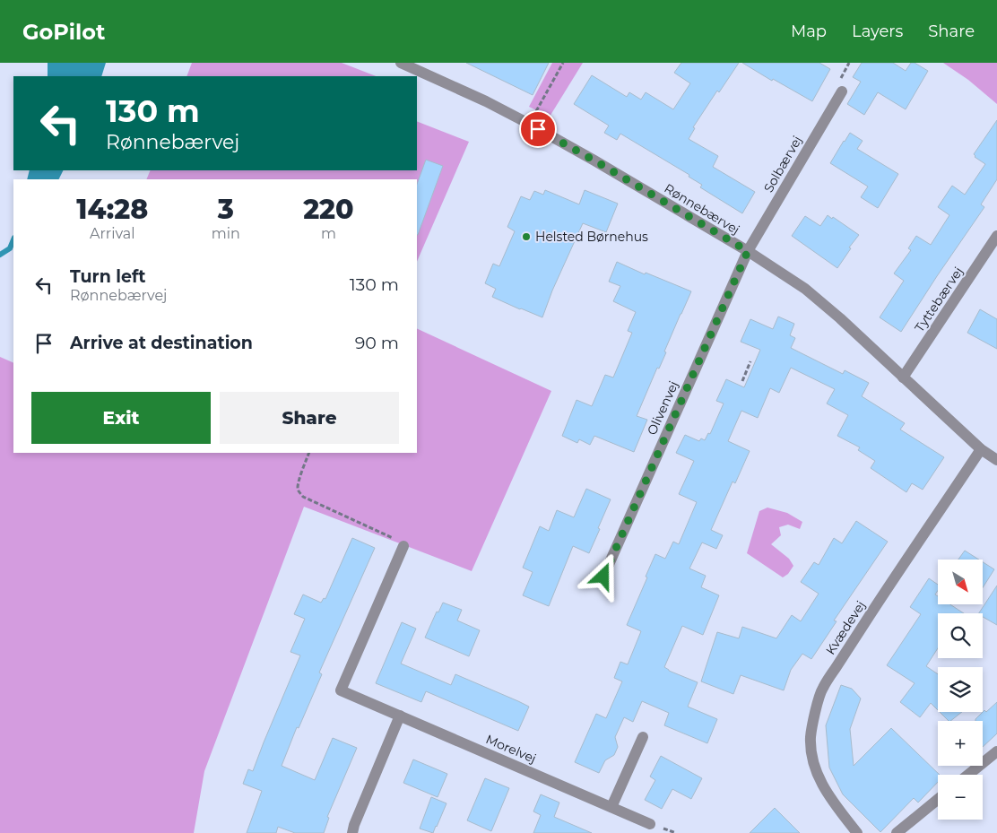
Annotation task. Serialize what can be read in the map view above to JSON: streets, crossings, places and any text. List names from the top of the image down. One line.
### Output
{"streets":{"street":["Solbærvej","Rønnebærvej","Tyttebærvej","Olivenvej","Kvædevej","Morelvej"]},"crossings":[["Solbærvej","Rønnebærvej"],["Solbærvej","Olivenvej"],["Rønnebærvej","Tyttebærvej"],["Rønnebærvej","Olivenvej"],["Rønnebærvej","Kvædevej"]],"places":["Helsted Børnehus"],"north":"bottom right","page":{"header":"GoPilot","nav":["Map","Layers","Share"],"turn":["130 m","Rønnebærvej"],"eta":["14:28","Arrival","3","min","220","m"],"list":[{"name":"Turn left","note":"Rønnebærvej","value":"130 m"},{"name":"Arrive at destination","value":"90 m"}],"buttons":["Exit","Share"],"map_buttons":["+","−"]}}
